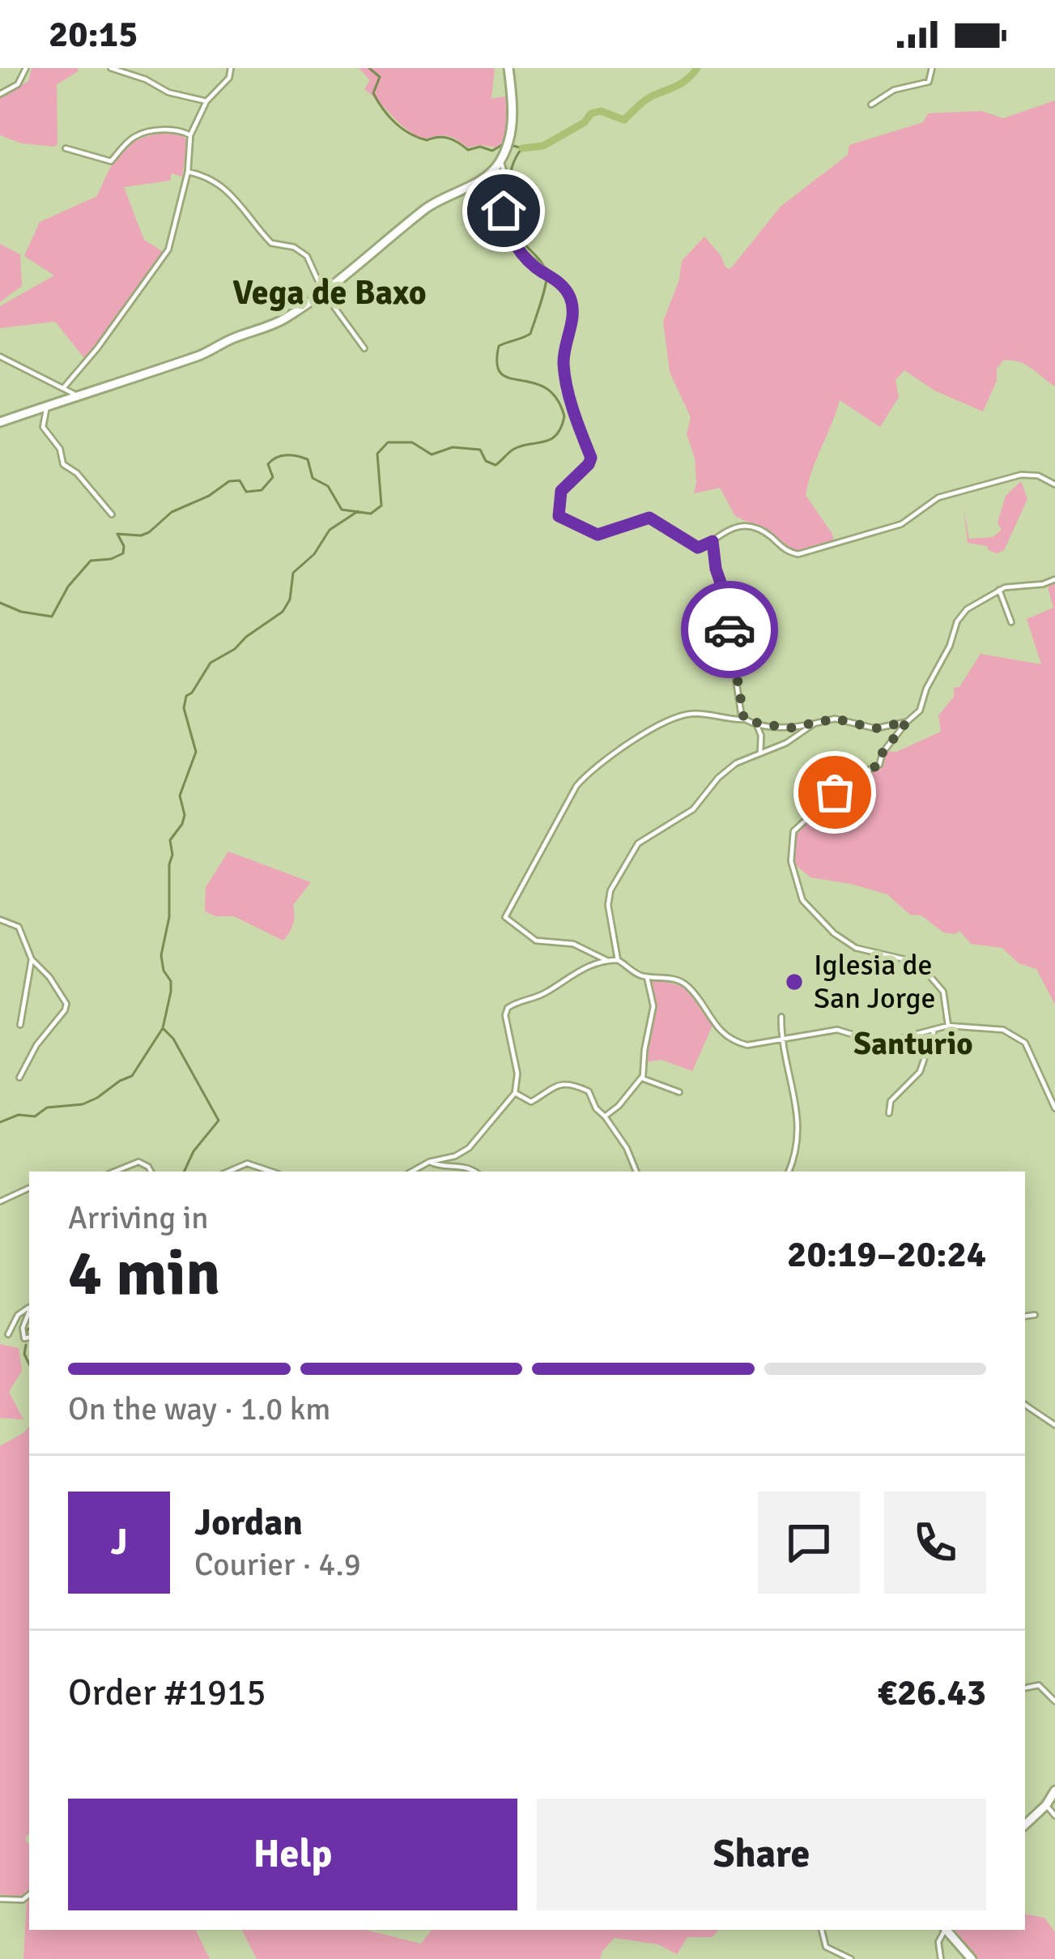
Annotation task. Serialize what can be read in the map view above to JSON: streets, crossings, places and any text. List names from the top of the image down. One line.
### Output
{"districts":["Vega de Baxo","Santurio"],"places":["Iglesia de San Jorge"],"page":{"status":"20:15","heading":["4 min","Arriving in","20:19–20:24"],"panel":["Jordan","Courier · 4.9","Order #1915","€26.43"],"bar":"On the way · 1.0 km","round":"J","buttons":["Help","Share"]}}
